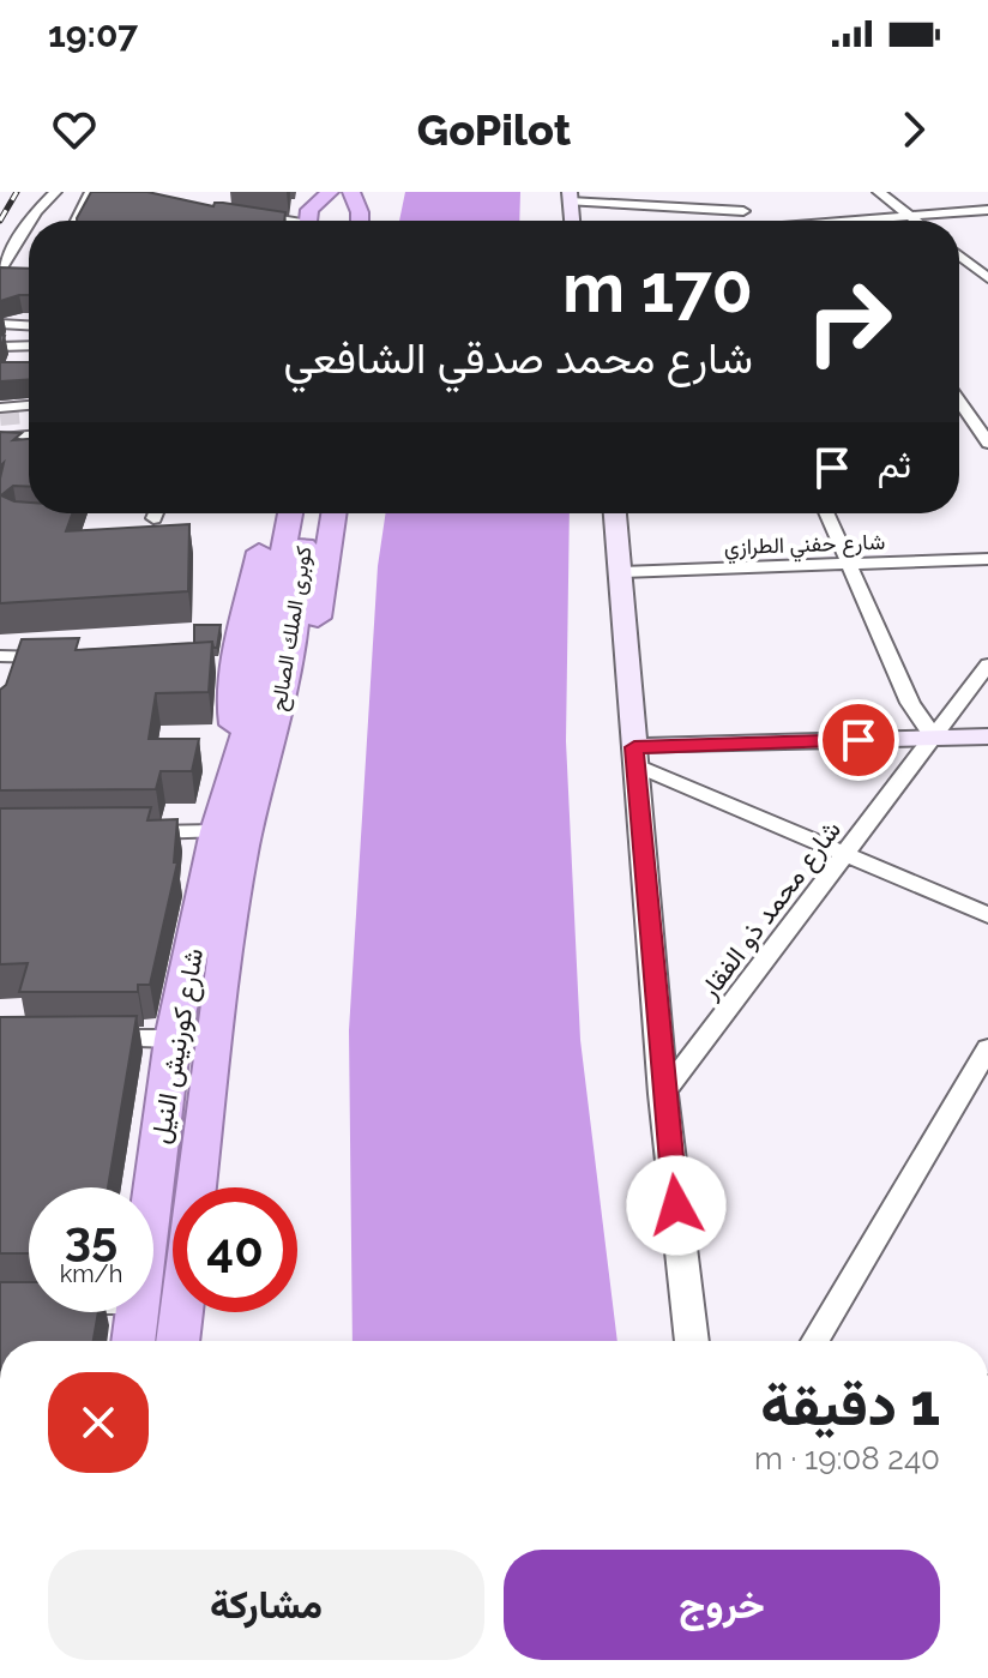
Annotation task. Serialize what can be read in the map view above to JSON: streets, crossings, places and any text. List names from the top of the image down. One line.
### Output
{"streets":{"highway":["كوبرى الملك الصالح","شارع كورنيش النيل"],"street":["شارع حفني الطرازي","شارع محمد ذو الفقار"]},"crossings":[["كوبرى الملك الصالح","شارع كورنيش النيل"]],"page":{"status":"19:07","header":"GoPilot","turn":["170 m","شارع محمد صدقي الشافعي"],"then":"ثم","speed":"35 km/h","limit":"40","heading":["1 دقيقة","240 m · 19:08"],"buttons":["خروج","مشاركة"]}}
